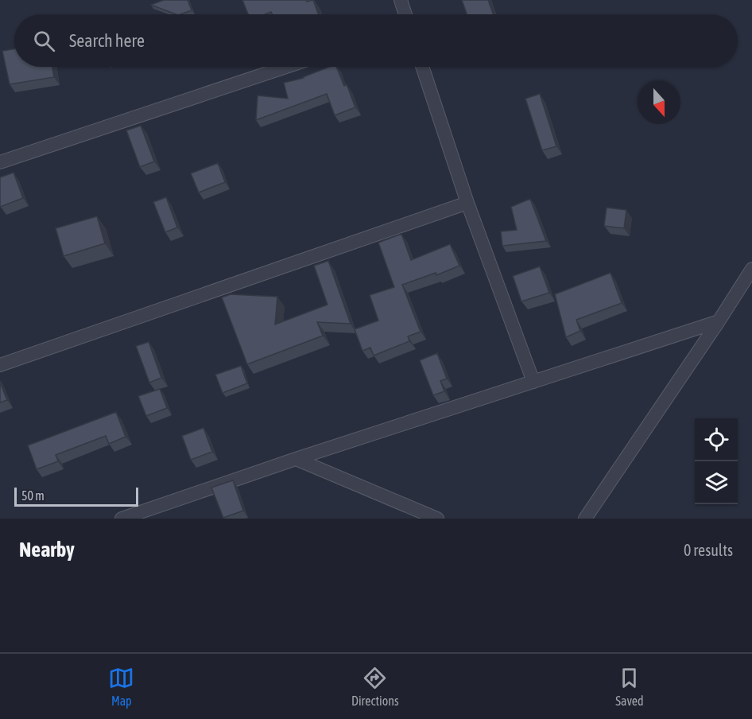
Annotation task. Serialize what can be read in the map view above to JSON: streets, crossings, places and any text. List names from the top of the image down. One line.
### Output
{"scale_bar":"50 m","north":"bottom","page":{"search":"Search here","scale":"50 m","heading":["Nearby","0 results"],"nav":["Map","Directions","Saved"]}}
